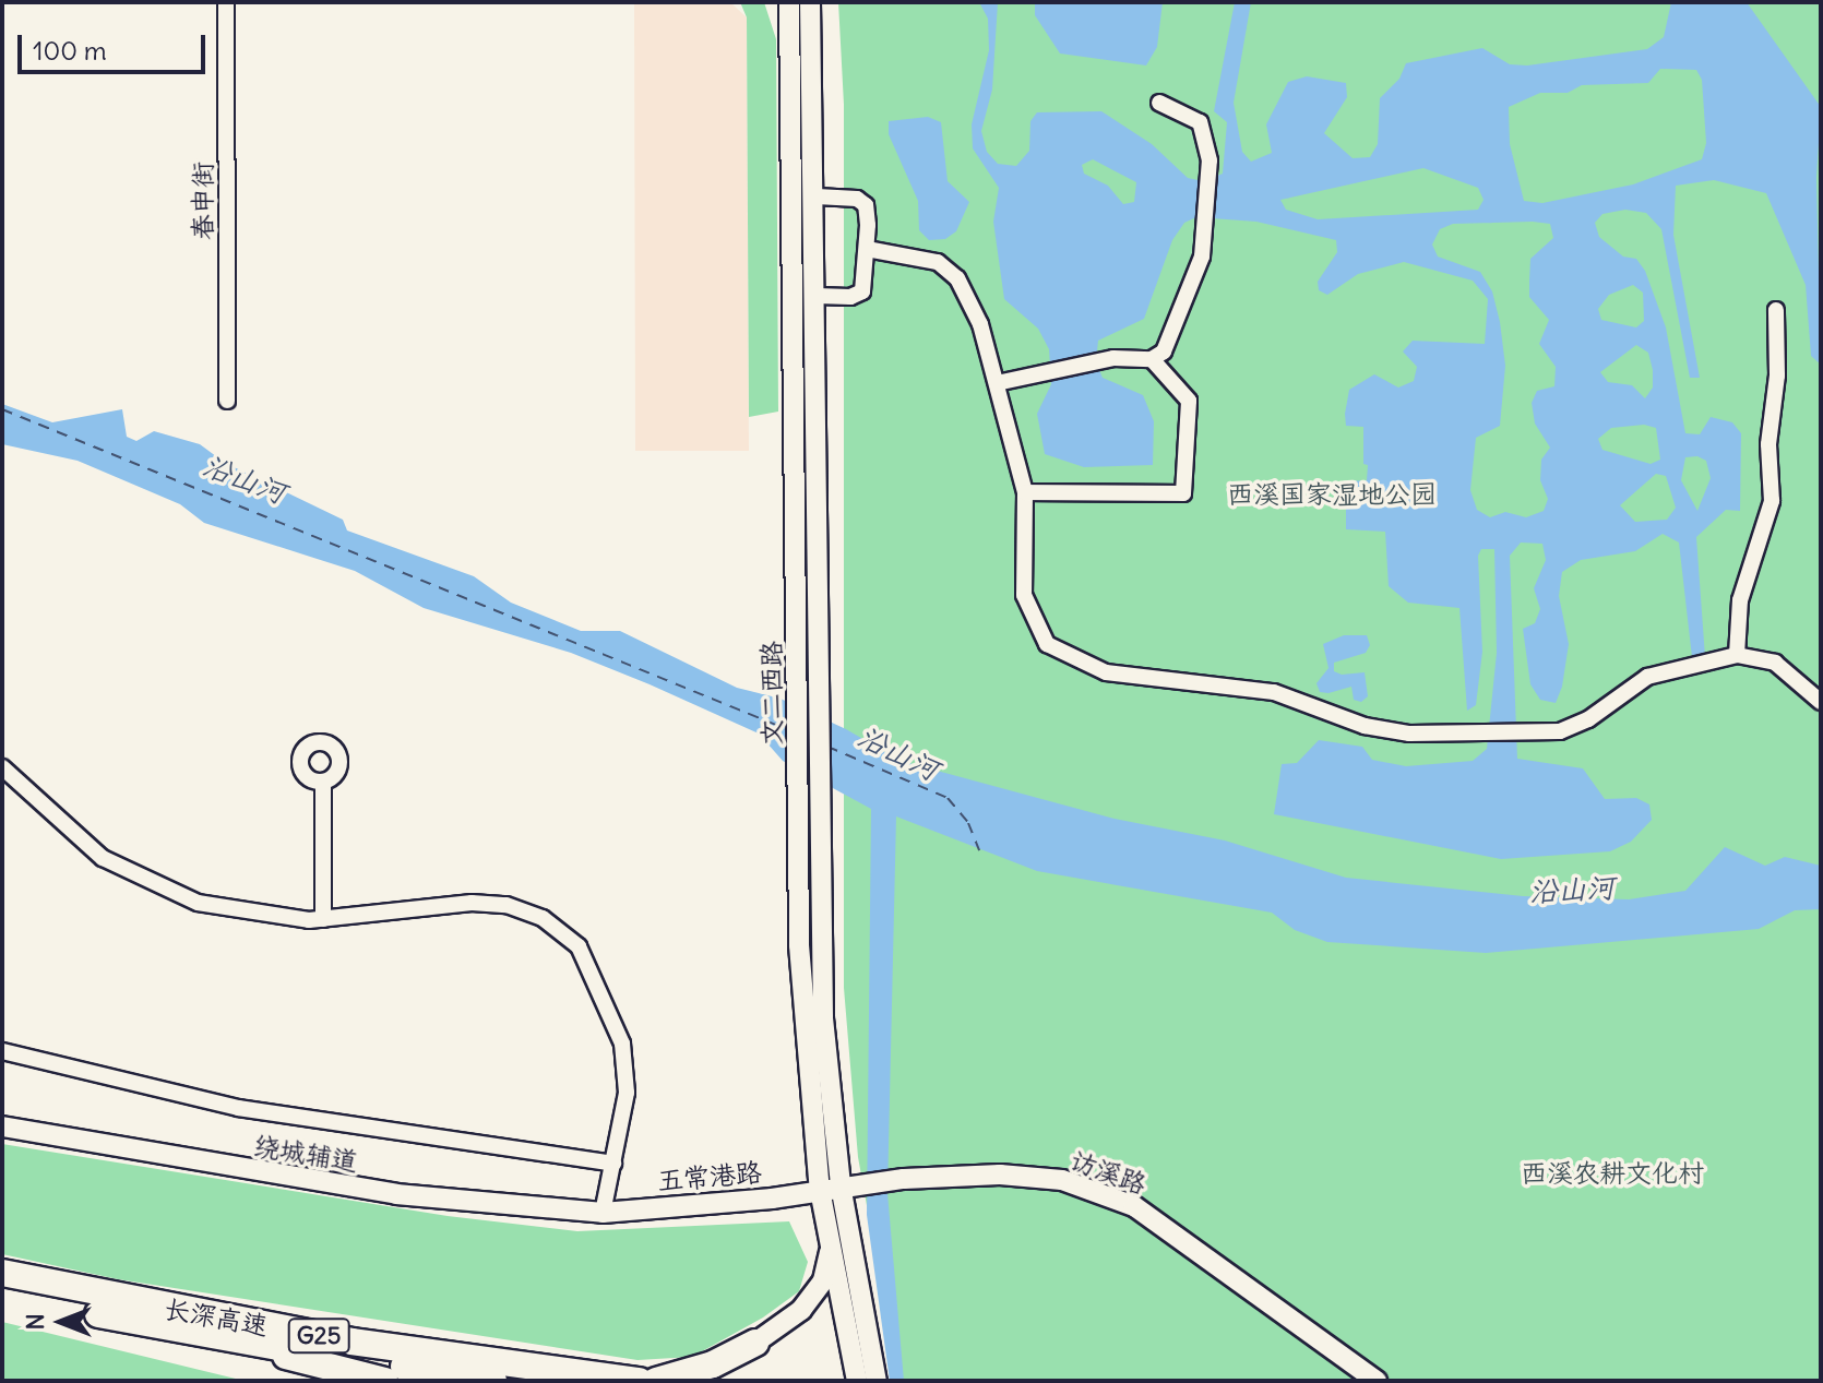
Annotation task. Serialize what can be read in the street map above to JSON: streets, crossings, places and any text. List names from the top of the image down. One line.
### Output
{"streets":{"highway":["长深高速","G25"],"main road":["文二西路","绕城辅道","访溪路","五常港路"],"street":["春申街"]},"crossings":[["文二西路","访溪路"],["文二西路","五常港路"],["绕城辅道","五常港路"],["访溪路","五常港路"]],"water":["沿山河"],"parks":["西溪国家湿地公园","西溪农耕文化村"],"scale_bar":"100 m","north":"left"}
